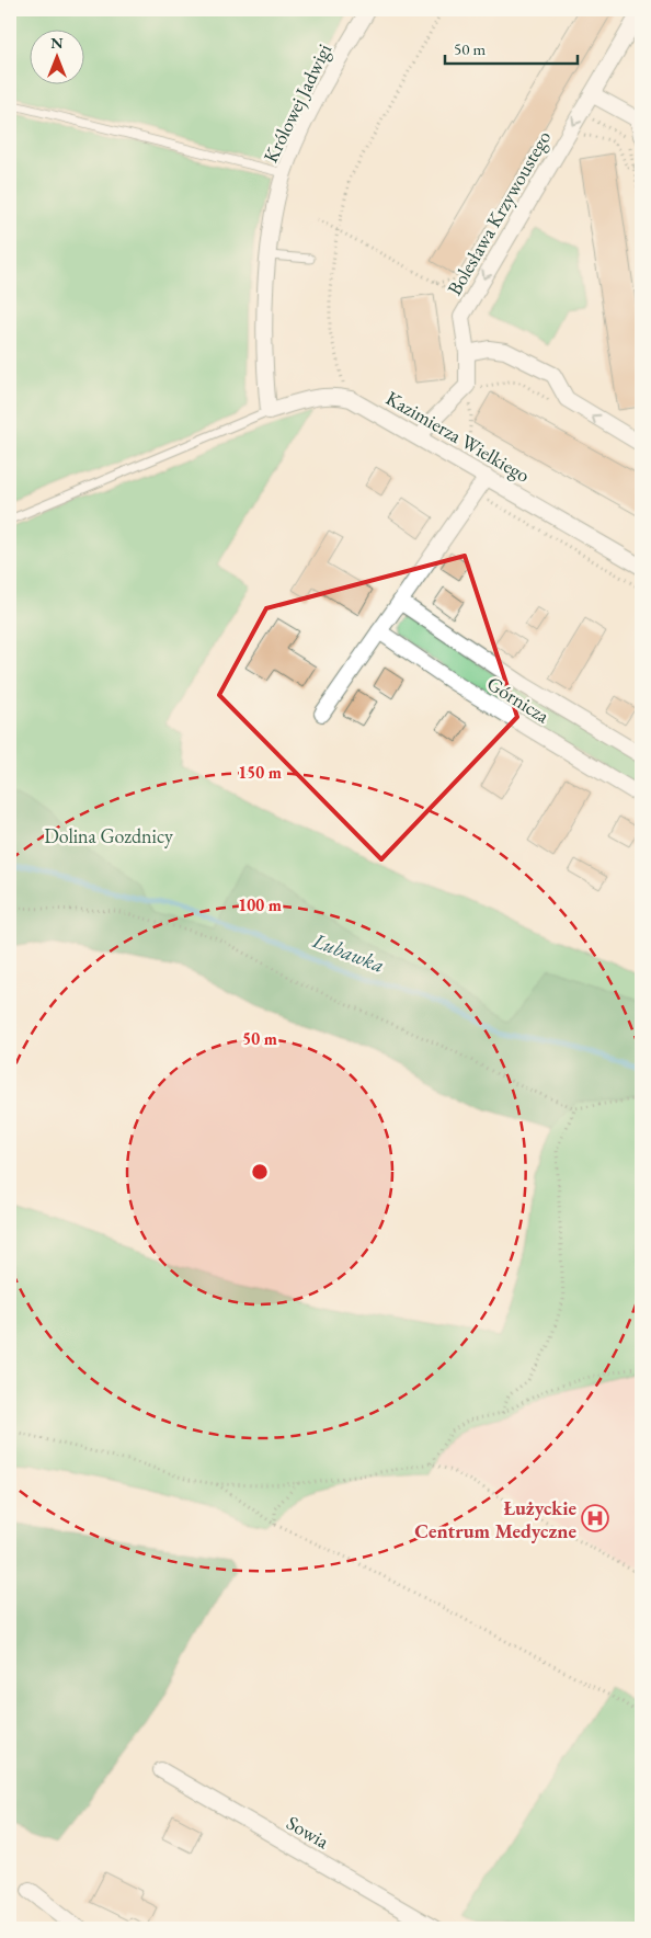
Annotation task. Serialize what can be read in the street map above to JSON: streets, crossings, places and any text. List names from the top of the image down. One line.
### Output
{"streets":{"street":["Królowej Jadwigi","Bolesława Krzywoustego","Kazimierza Wielkiego","Górnicza","Sowia"]},"crossings":[["Królowej Jadwigi","Kazimierza Wielkiego"]],"water":["Lubawka"],"parks":["Dolina Gozdnicy"],"places":{"hospital":["Łużyckie Centrum Medyczne"]},"scale_bar":"50 m","north":"top","rings":["150 m","100 m","50 m"]}
